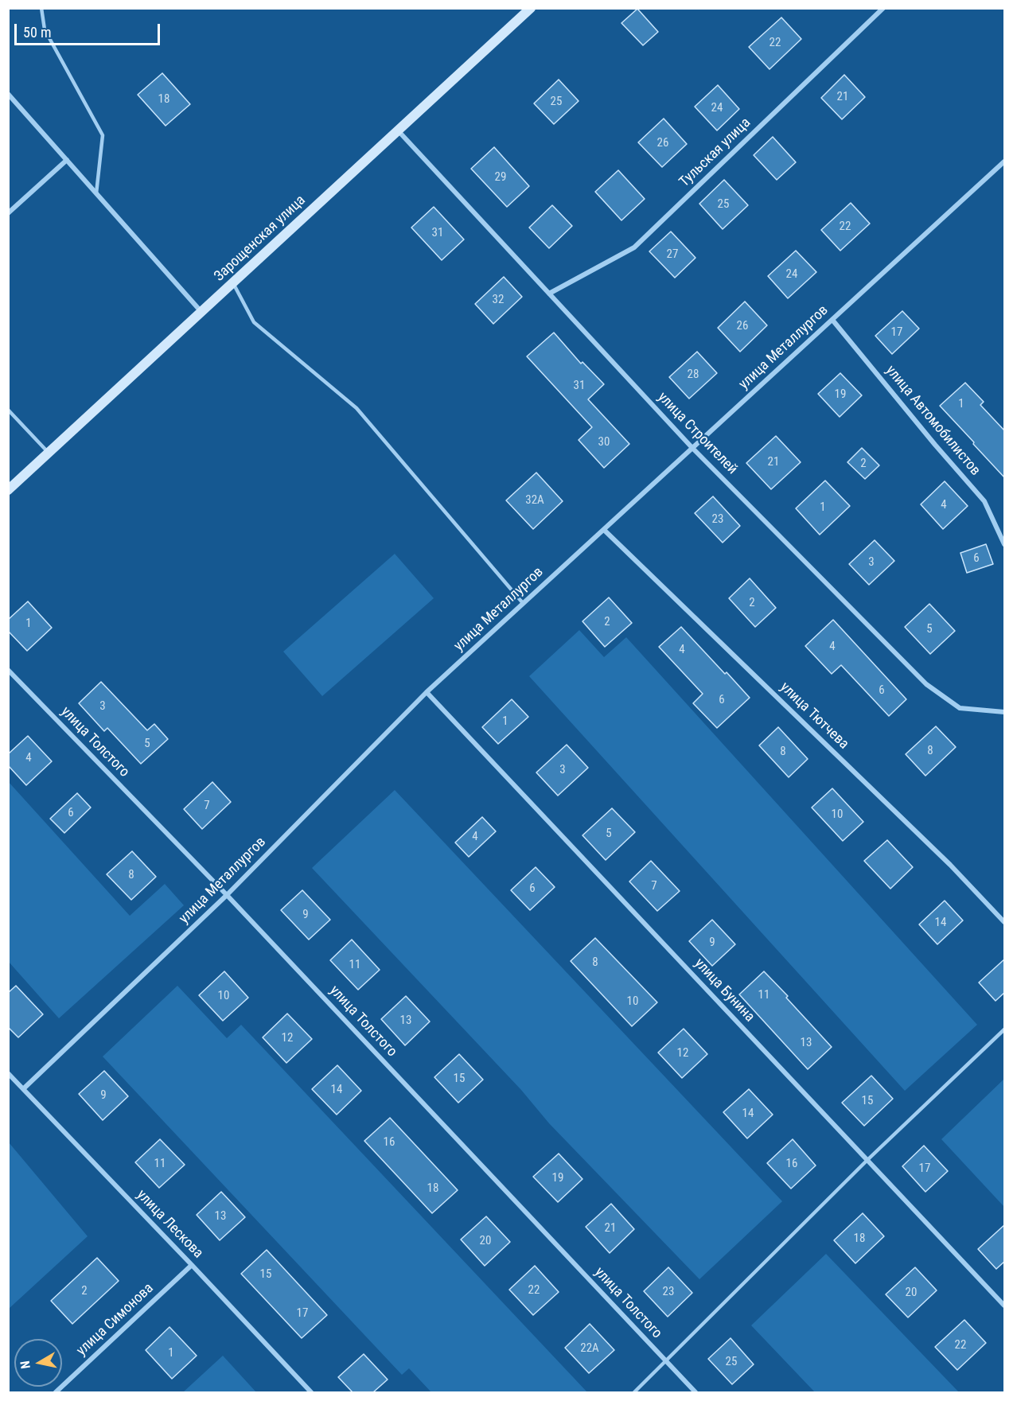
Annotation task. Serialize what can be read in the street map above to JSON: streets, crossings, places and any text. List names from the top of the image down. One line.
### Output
{"streets":{"street":["Тульская улица","Зарощенская улица","улица Металлургов","улица Автомобилистов","улица Строителей","улица Тютчева","улица Толстого","улица Бунина","улица Лескова","улица Симонова"]},"crossings":[["Тульская улица","улица Строителей"],["Зарощенская улица","улица Строителей"],["улица Металлургов","улица Автомобилистов"],["улица Металлургов","улица Строителей"],["улица Металлургов","улица Тютчева"],["улица Металлургов","улица Толстого"],["улица Металлургов","улица Бунина"],["улица Металлургов","улица Лескова"],["улица Лескова","улица Симонова"]],"house_numbers":["22","21","18","25","24","26","29","25","22","31","27","24","32","26","17","28","31","19","1","30","21","2","32А","4","1","23","6","3","2","2","1","5","4","4","6","6","3","1","5","8","8","4","3","7","6","10","5","4","8","7","6","9","14","9","8","11","11","10","10","13","12","13","12","15","14","9","15","14","16","11","16","17","19","18","13","21","18","20","15","22","2","23","20","17","22","22А","1","25"],"scale_bar":"50 m","north":"left"}
